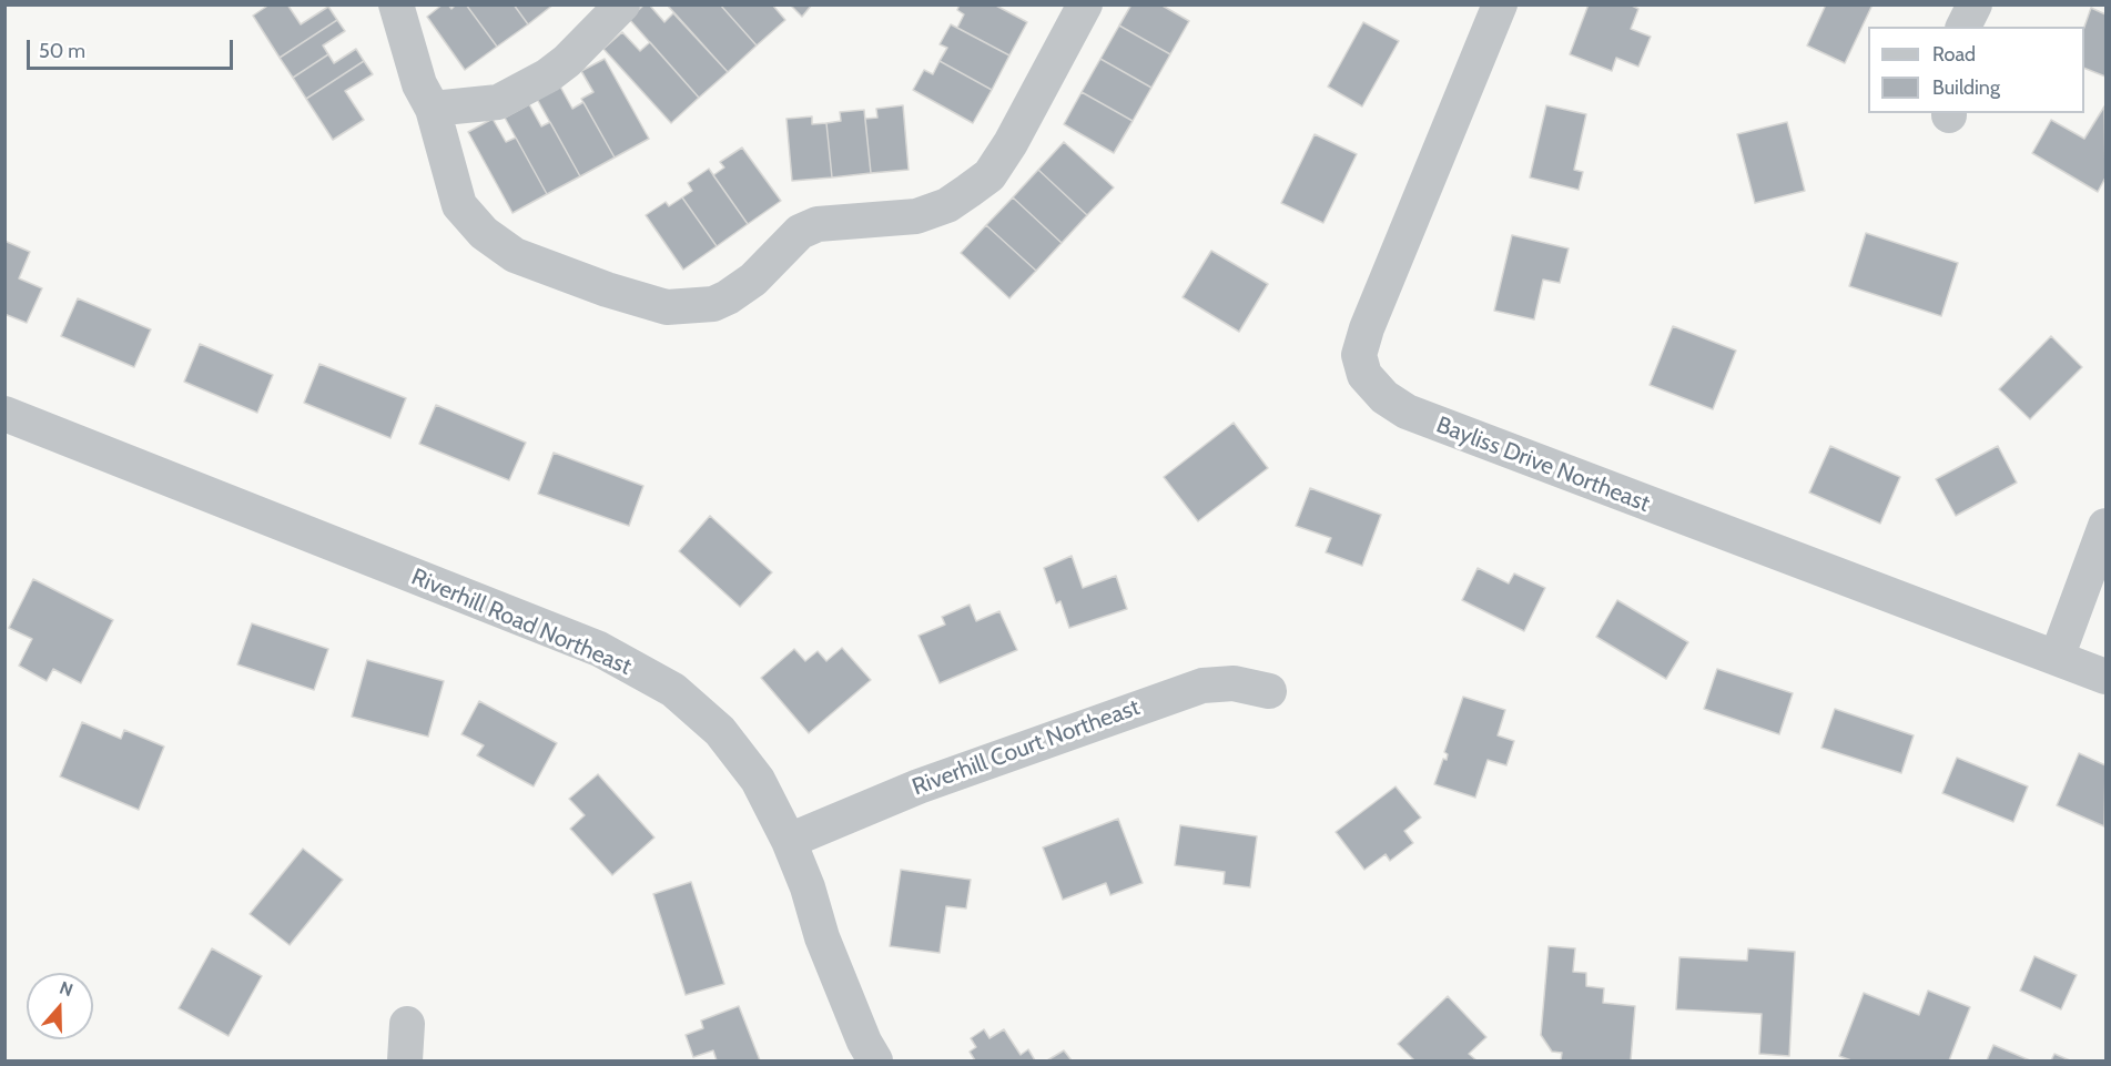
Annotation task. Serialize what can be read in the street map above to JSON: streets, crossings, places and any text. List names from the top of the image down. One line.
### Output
{"streets":{"street":["Bayliss Drive Northeast","Riverhill Road Northeast","Riverhill Court Northeast"]},"crossings":[["Riverhill Road Northeast","Riverhill Court Northeast"]],"legend":["Road","Building"],"scale_bar":"50 m","north":"top"}
